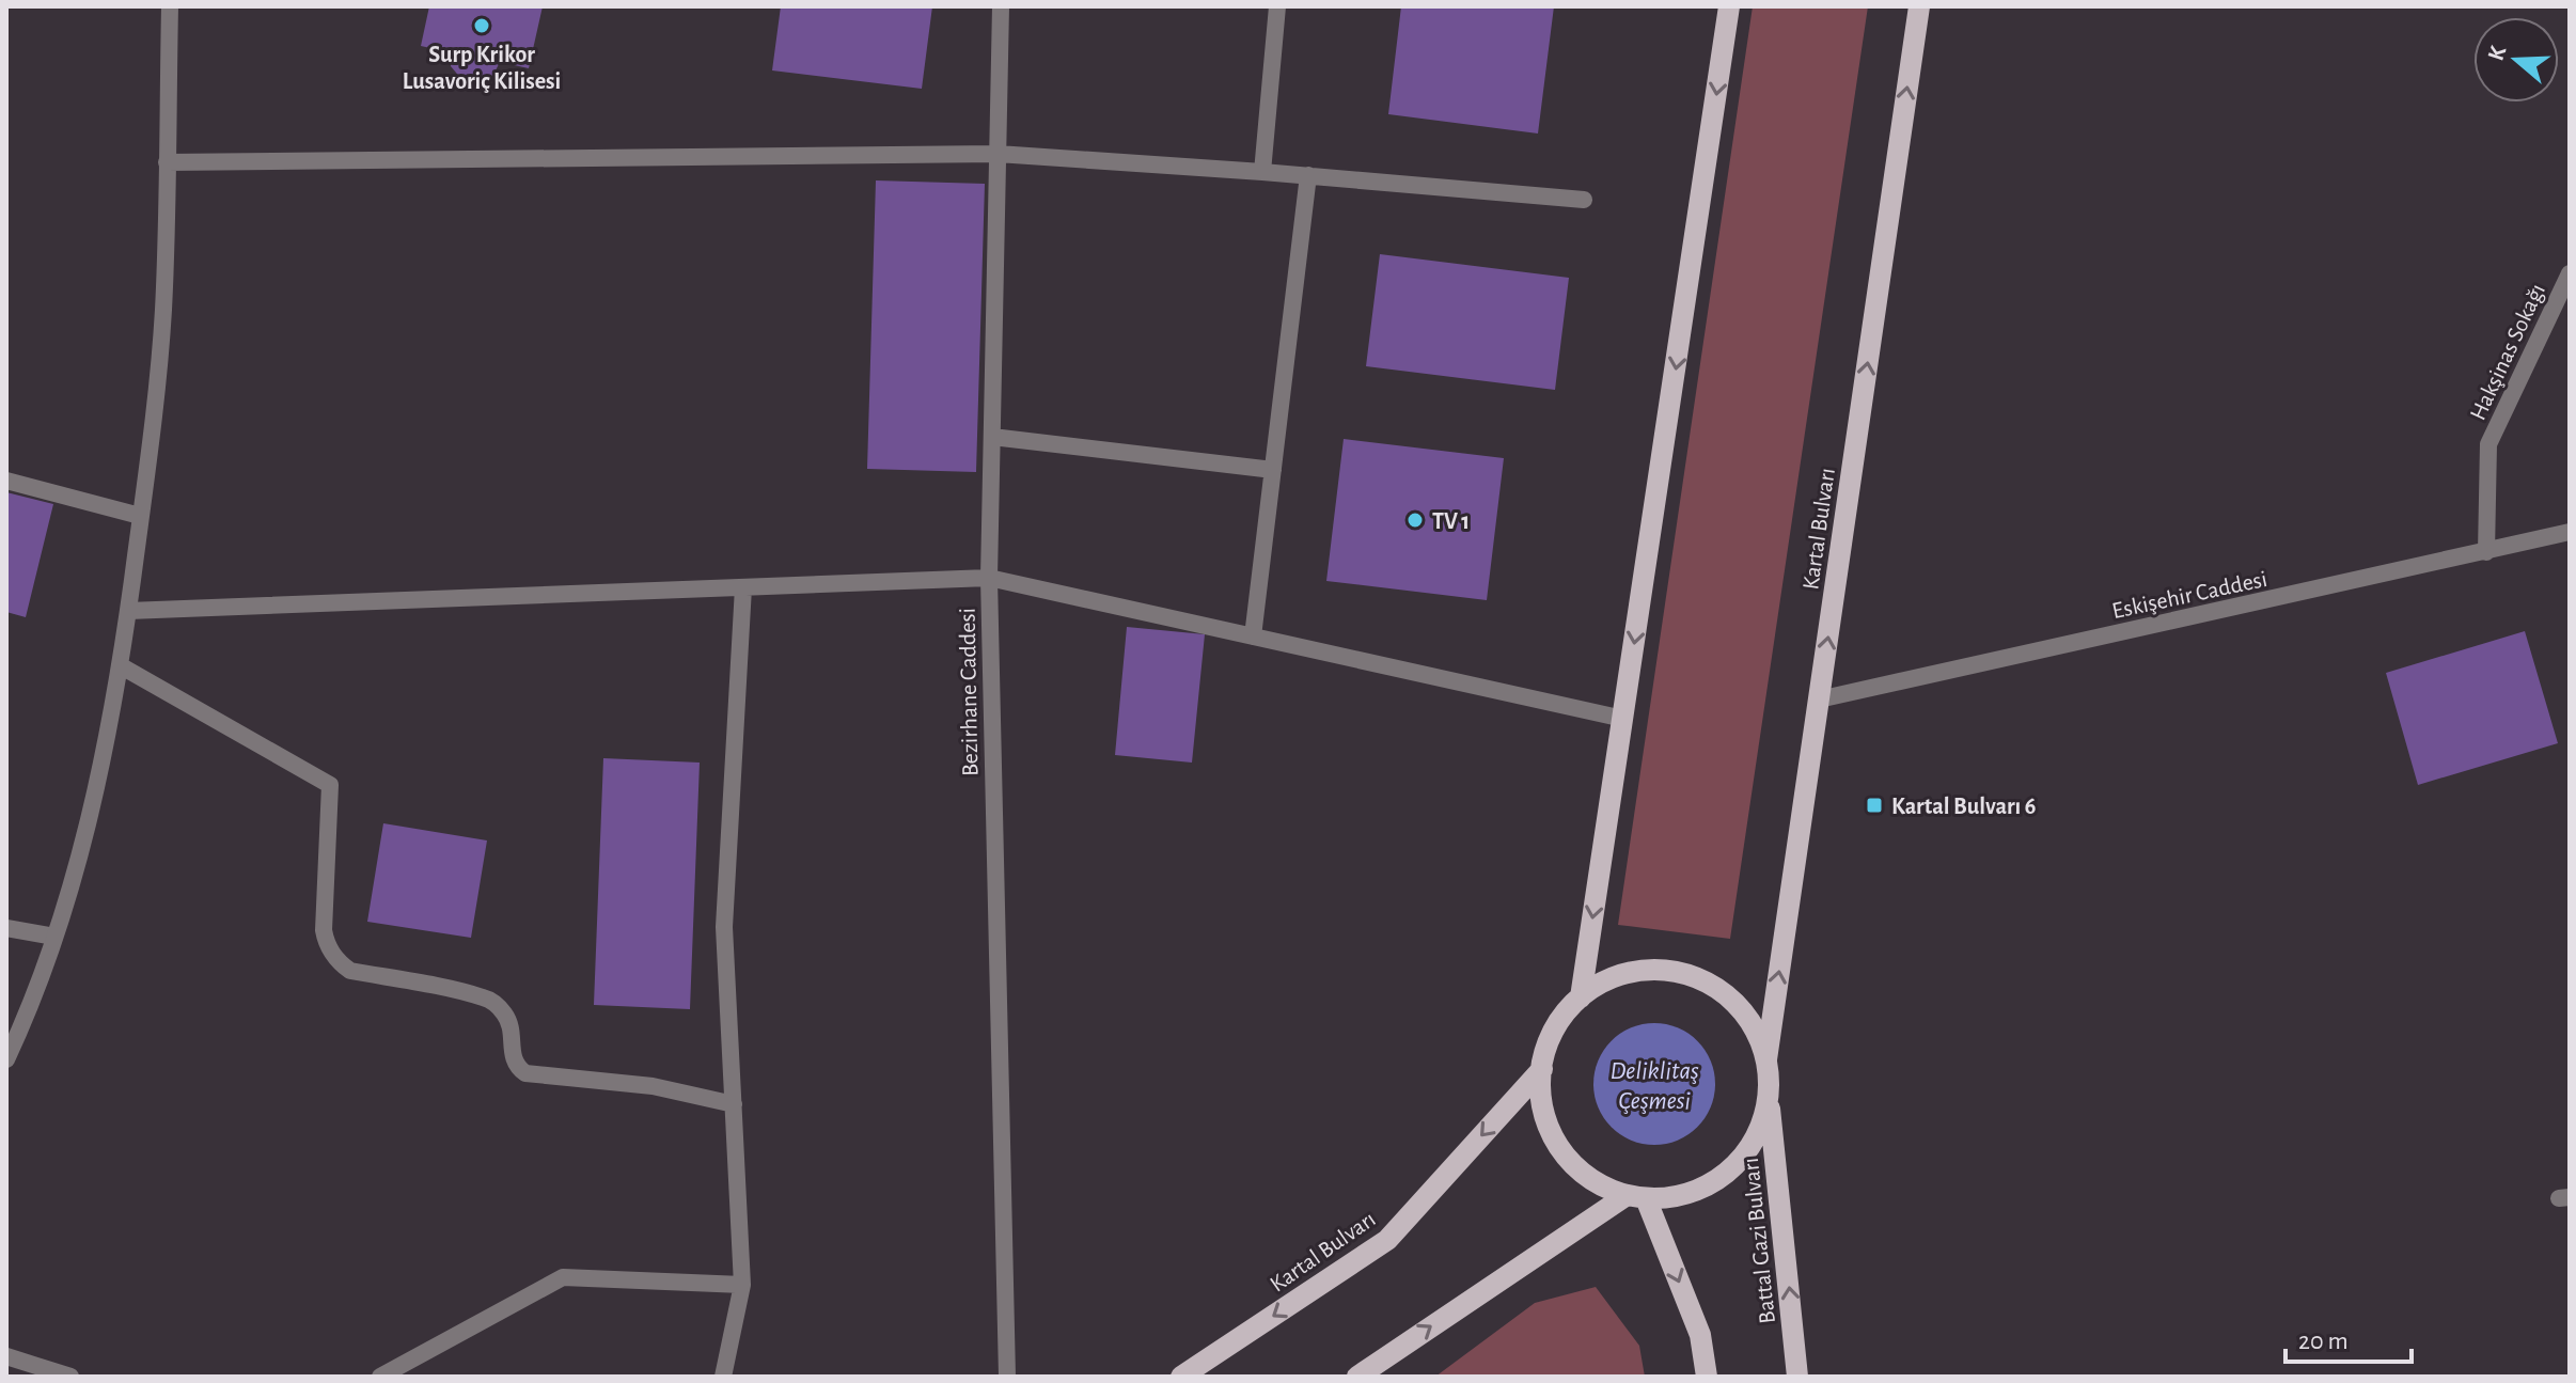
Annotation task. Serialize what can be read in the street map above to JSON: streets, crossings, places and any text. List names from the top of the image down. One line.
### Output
{"streets":{"main road":["Kartal Bulvarı","Battal Gazi Bulvarı"],"street":["Hakşinas Sokağı","Eskişehir Caddesi","Bezirhane Caddesi"]},"crossings":[["Hakşinas Sokağı","Eskişehir Caddesi"],["Kartal Bulvarı","Eskişehir Caddesi"],["Kartal Bulvarı","Battal Gazi Bulvarı"]],"water":["Deliklitaş Çeşmesi"],"places":{"other":["Surp Krikor Lusavoriç Kilisesi","TV 1"],"transit":["Kartal Bulvarı 6"]},"scale_bar":"20 m","north":"left"}
